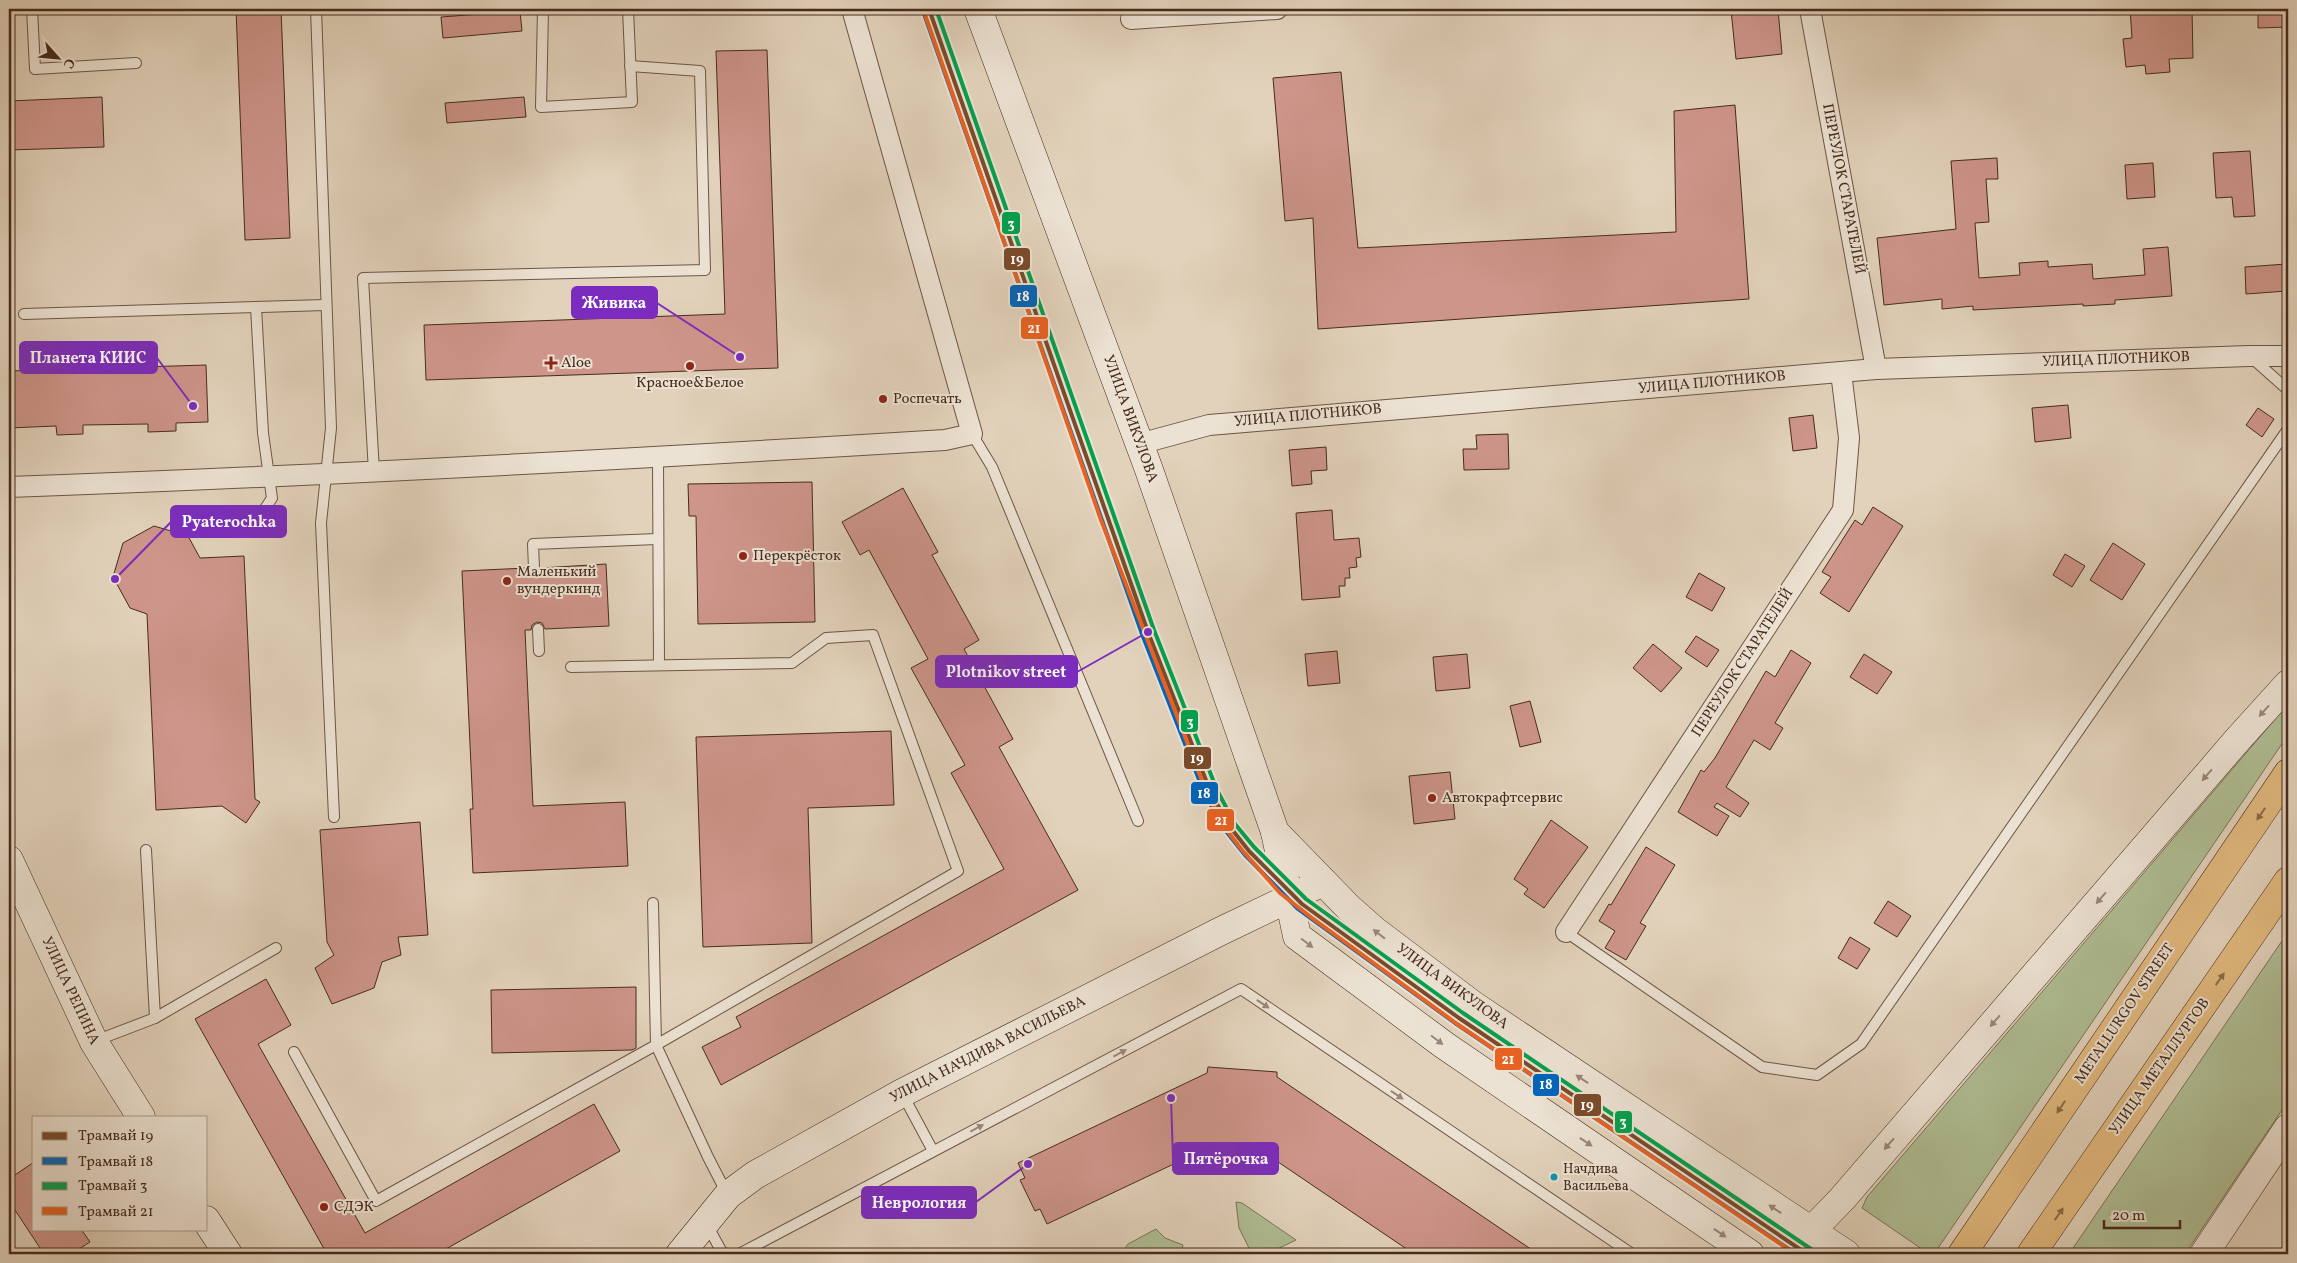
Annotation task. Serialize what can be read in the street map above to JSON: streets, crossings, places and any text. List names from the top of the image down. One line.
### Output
{"streets":{"main road":["METALLURGOV STREET","УЛИЦА МЕТАЛЛУРГОВ"],"street":["ПЕРЕУЛОК СТАРАТЕЛЕЙ","УЛИЦА ПЛОТНИКОВ","УЛИЦА ВИКУЛОВА","УЛИЦА РЕПИНА","УЛИЦА НАЧДИВА ВАСИЛЬЕВА"]},"crossings":[["ПЕРЕУЛОК СТАРАТЕЛЕЙ","УЛИЦА ПЛОТНИКОВ"],["УЛИЦА ПЛОТНИКОВ","УЛИЦА ВИКУЛОВА"],["УЛИЦА ВИКУЛОВА","УЛИЦА НАЧДИВА ВАСИЛЬЕВА"]],"one_way":["METALLURGOV STREET","УЛИЦА МЕТАЛЛУРГОВ"],"places":{"other":["Живика","Красное&Белое","Роспечать","Планета КИИС","Перекрёсток","Pyaterochka","Маленький вундеркинд","Plotnikov street","Автокрафтсервис","Пятёрочка","Неврология","Начдива Васильева","СДЭК"],"health":["Aloe"]},"lines":["tram line 19","tram line 3","tram line 21","tram line 18"],"legend":["Трамвай 19","Трамвай 18","Трамвай 3","Трамвай 21"],"scale_bar":"20 m","north":"bottom right"}
